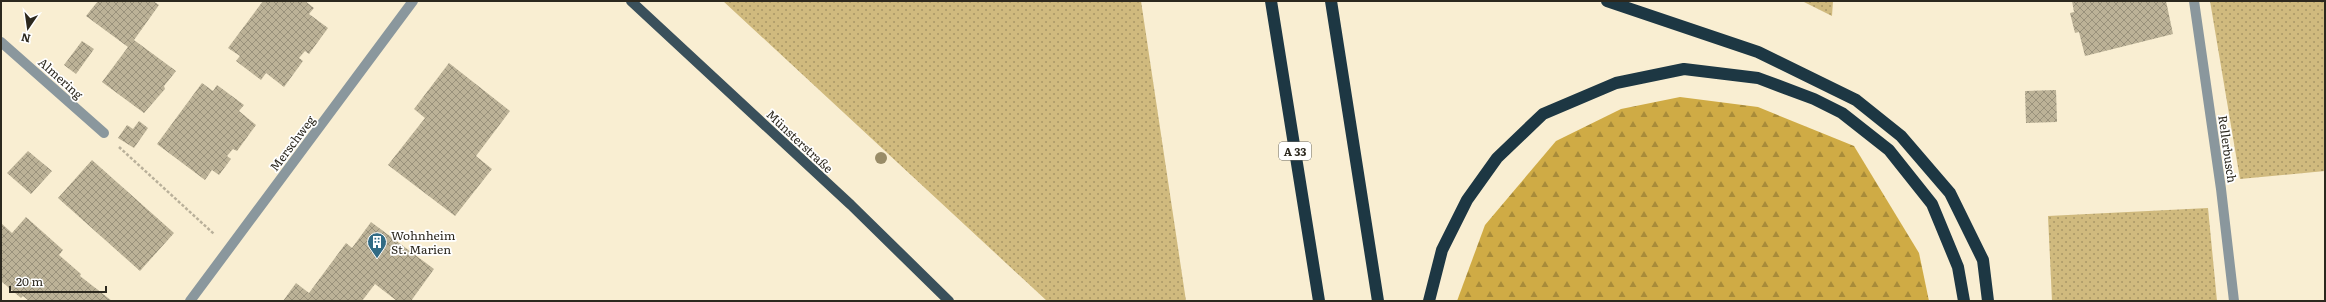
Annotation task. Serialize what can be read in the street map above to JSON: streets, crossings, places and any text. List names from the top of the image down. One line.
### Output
{"streets":{"highway":["A 33"],"main road":["Münsterstraße"],"street":["Almering","Merschweg","Rellerbusch"]},"places":{"building":["Wohnheim St. Marien"]},"scale_bar":"20 m","north":"bottom"}
